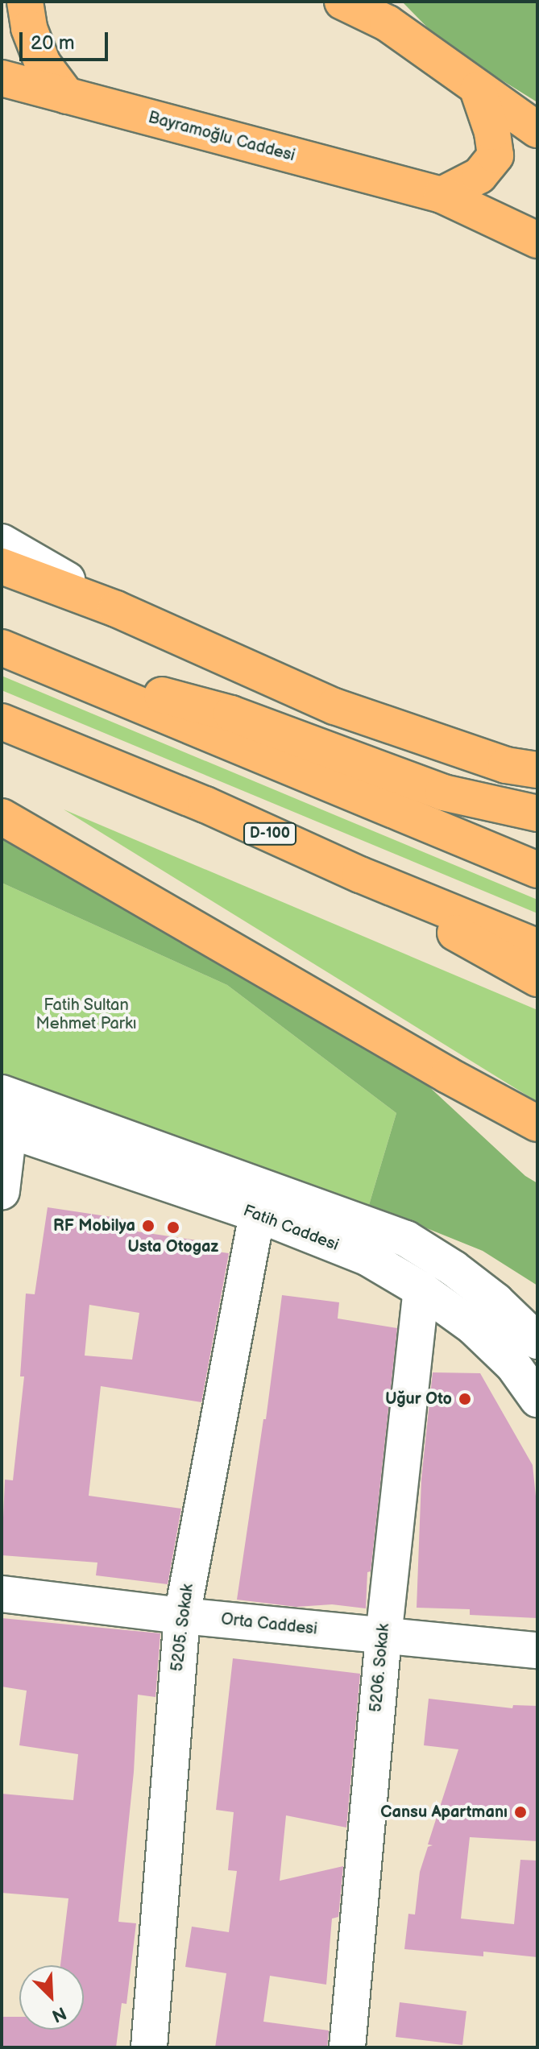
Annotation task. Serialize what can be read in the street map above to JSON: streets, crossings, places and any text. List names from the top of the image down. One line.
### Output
{"streets":{"main road":["Bayramoğlu Caddesi","D-100"],"street":["Fatih Caddesi","Orta Caddesi","5205. Sokak","5206. Sokak"]},"crossings":[["Fatih Caddesi","5205. Sokak"],["Fatih Caddesi","5206. Sokak"],["Orta Caddesi","5205. Sokak"],["Orta Caddesi","5206. Sokak"]],"parks":["Fatih Sultan Mehmet Parkı"],"places":["RF Mobilya","Usta Otogaz","Uğur Oto","Cansu Apartmanı"],"scale_bar":"20 m","north":"bottom right"}
